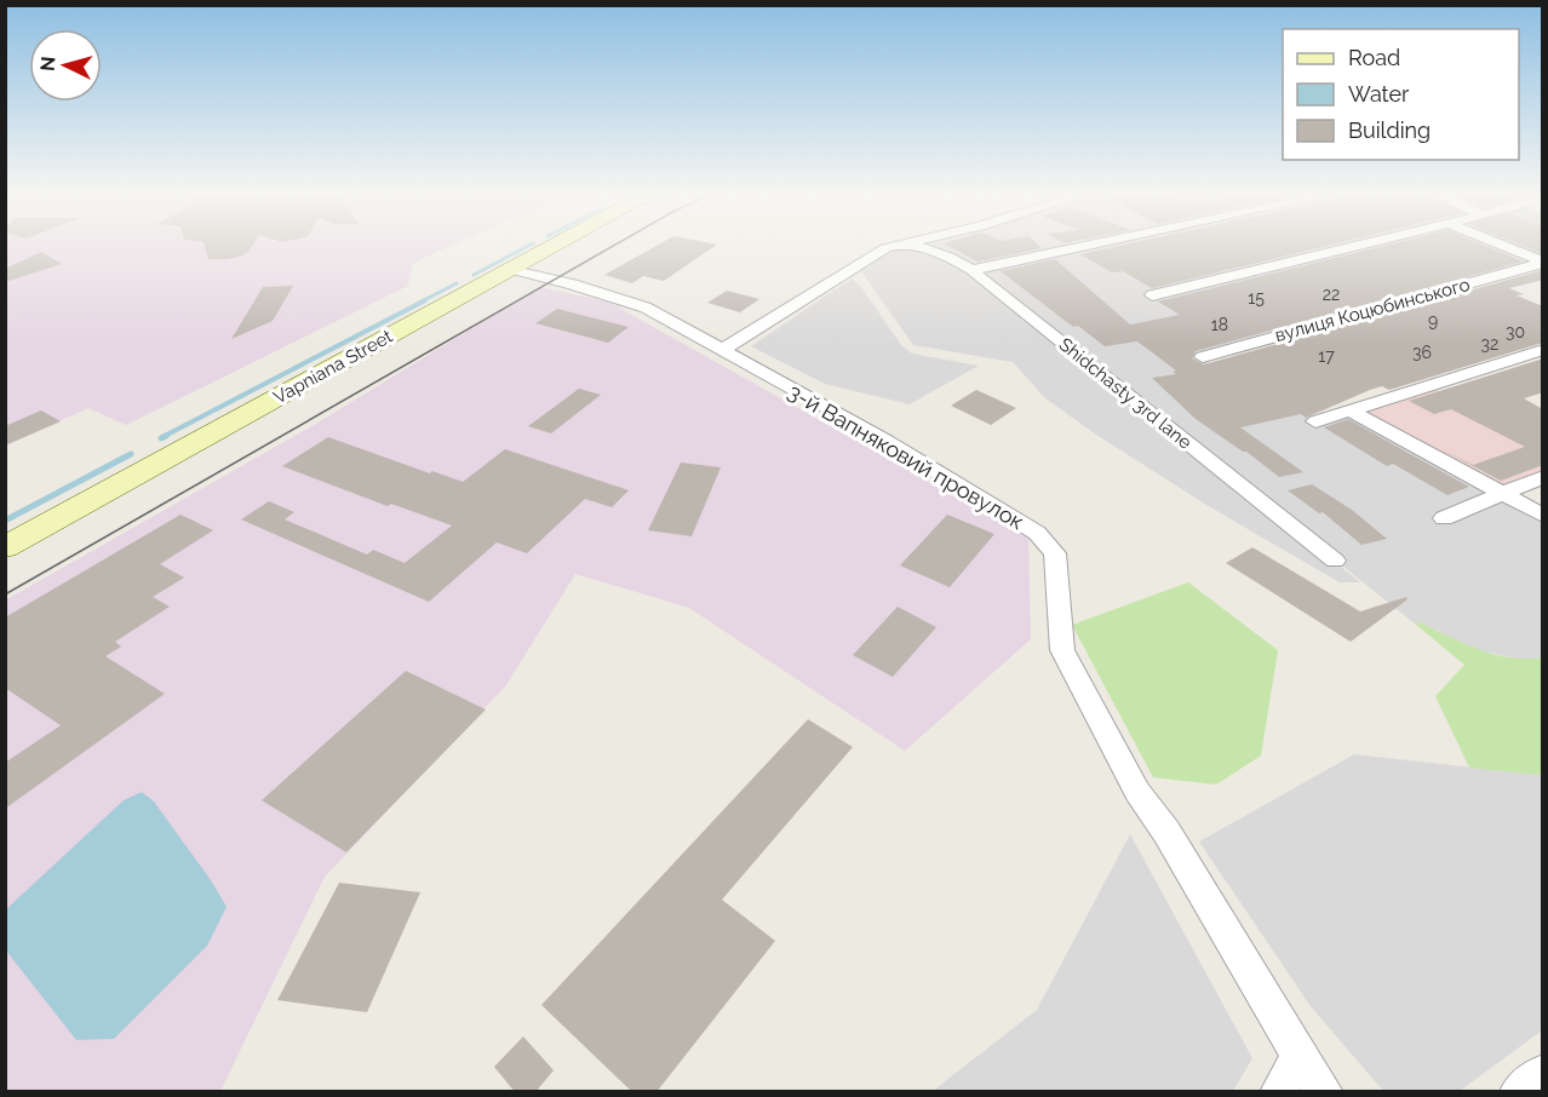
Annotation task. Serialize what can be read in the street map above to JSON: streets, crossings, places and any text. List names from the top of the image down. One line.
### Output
{"streets":{"street":["вулиця Коцюбинського","Vapniana Street","Shidchasty 3rd lane","3-й Вапняковий провулок"]},"crossings":[["Vapniana Street","3-й Вапняковий провулок"]],"house_numbers":["22","15","9","18","30","32","36","17"],"legend":["Road","Water","Building"],"north":"left"}
